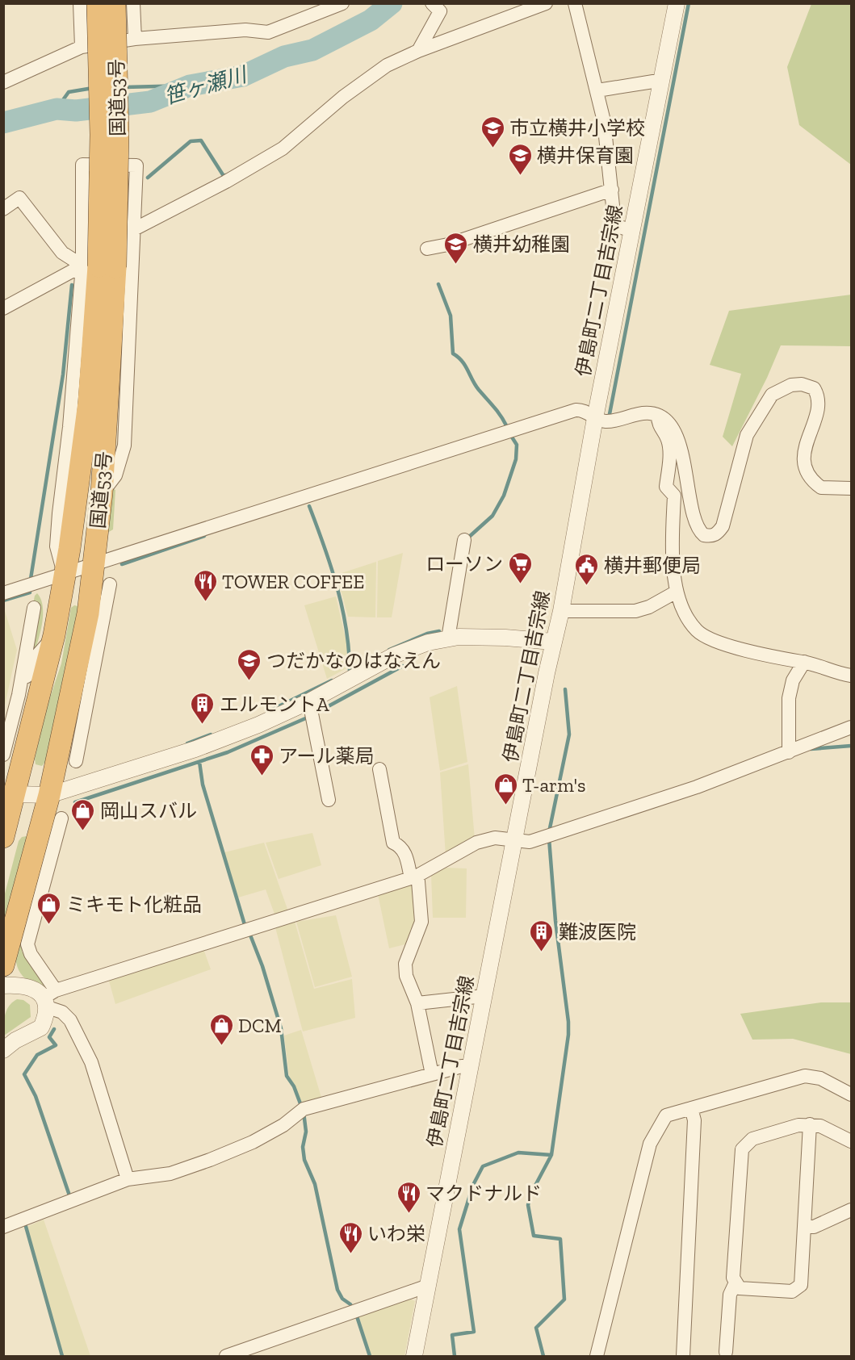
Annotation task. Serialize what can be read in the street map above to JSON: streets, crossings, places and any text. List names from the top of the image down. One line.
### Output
{"streets":{"highway":["国道53号"],"street":["伊島町二丁目吉宗線"]},"water":["笹ヶ瀬川"],"places":{"school or university":["市立横井小学校","横井保育園","横井幼稚園","つだかなのはなえん"],"supermarket":["ローソン"],"public building":["横井郵便局"],"restaurant":["TOWER COFFEE","マクドナルド","いわ栄"],"building":["エルモントA","難波医院"],"pharmacy":["アール薬局"],"shop":["T-arm's","岡山スバル","ミキモト化粧品","DCM"]}}
